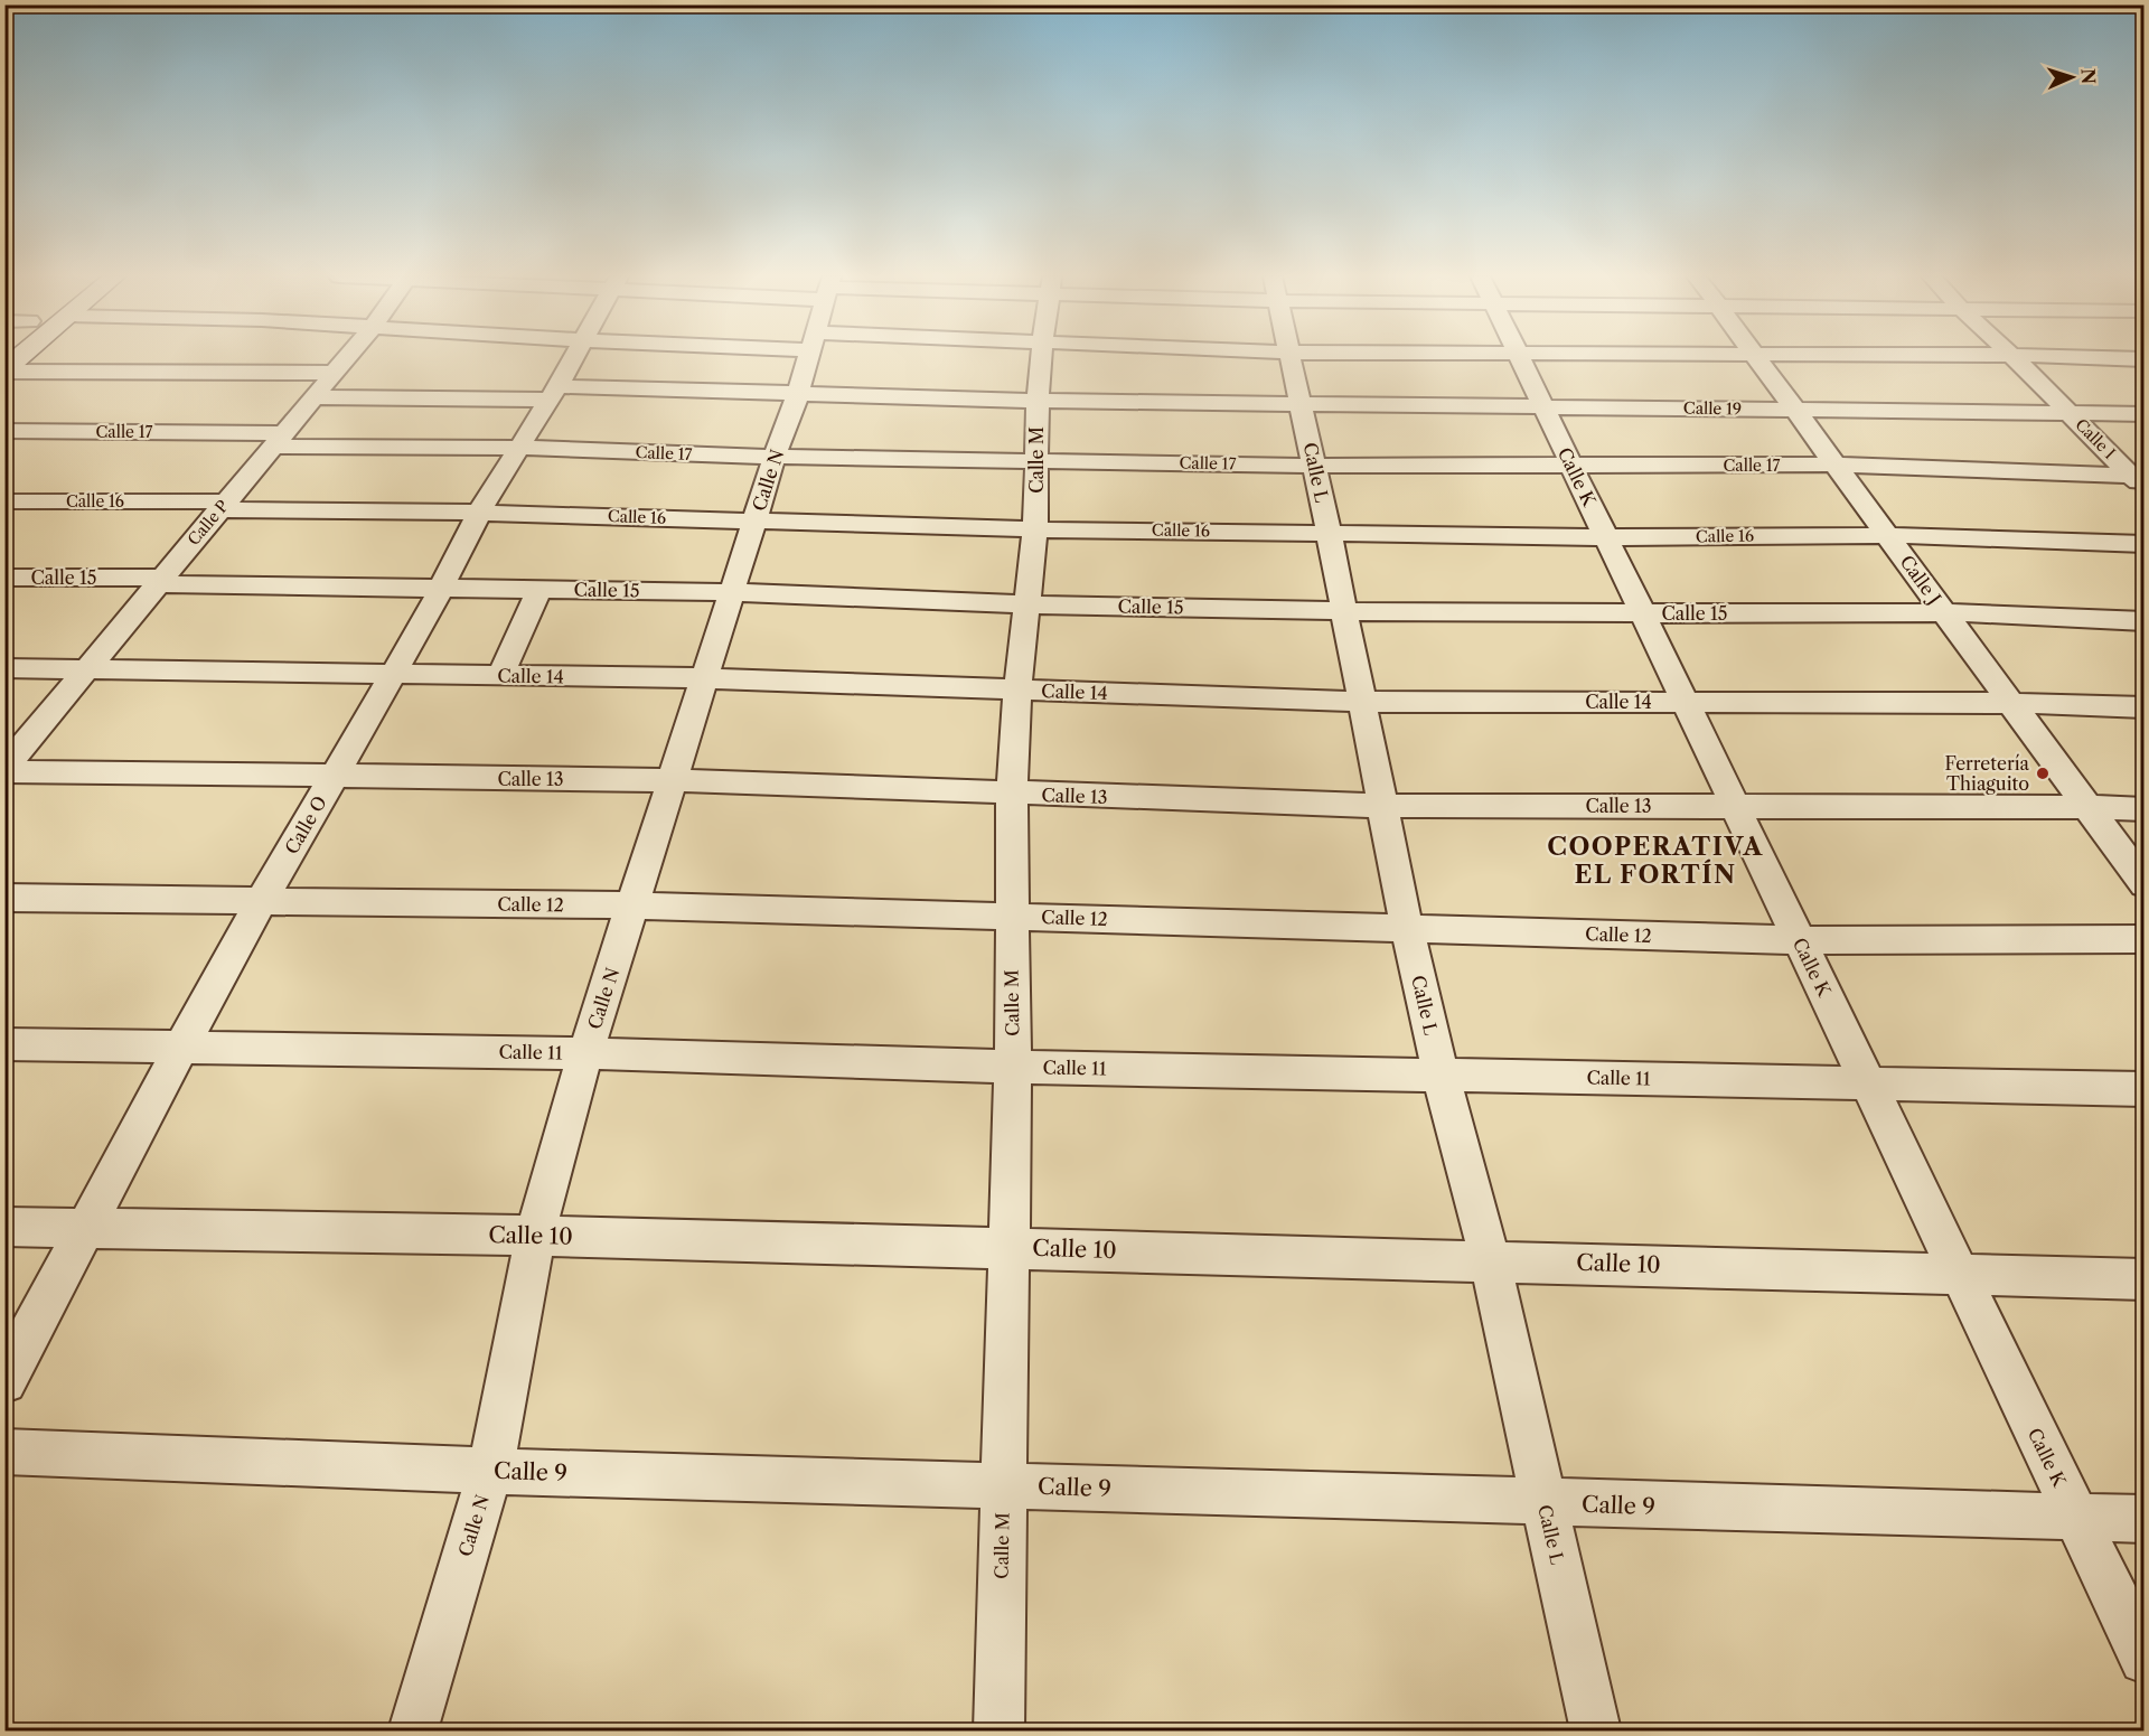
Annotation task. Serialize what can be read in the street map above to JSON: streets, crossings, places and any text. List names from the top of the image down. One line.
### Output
{"streets":{"street":["Calle 19","Calle 17","Calle I","Calle M","Calle L","Calle K","Calle N","Calle 16","Calle P","Calle 15","Calle J","Calle 14","Calle 13","Calle O","Calle 12","Calle 11","Calle 10","Calle 9"]},"crossings":[["Calle 19","Calle I"],["Calle 19","Calle M"],["Calle 19","Calle L"],["Calle 19","Calle K"],["Calle 19","Calle N"],["Calle 19","Calle P"],["Calle 19","Calle J"],["Calle 19","Calle O"],["Calle 17","Calle I"],["Calle 17","Calle M"],["Calle 17","Calle L"],["Calle 17","Calle K"],["Calle 17","Calle N"],["Calle 17","Calle P"],["Calle 17","Calle J"],["Calle 17","Calle O"],["Calle M","Calle 16"],["Calle M","Calle 15"],["Calle M","Calle 14"],["Calle M","Calle 13"],["Calle M","Calle 12"],["Calle M","Calle 11"],["Calle M","Calle 10"],["Calle M","Calle 9"],["Calle L","Calle 16"],["Calle L","Calle 15"],["Calle L","Calle 14"],["Calle L","Calle 13"],["Calle L","Calle 12"],["Calle L","Calle 11"],["Calle L","Calle 10"],["Calle L","Calle 9"],["Calle K","Calle 16"],["Calle K","Calle 15"],["Calle K","Calle 14"],["Calle K","Calle 13"],["Calle K","Calle 12"],["Calle K","Calle 11"],["Calle K","Calle 10"],["Calle K","Calle 9"],["Calle N","Calle 16"],["Calle N","Calle 15"],["Calle N","Calle 14"],["Calle N","Calle 13"],["Calle N","Calle 12"],["Calle N","Calle 11"],["Calle N","Calle 10"],["Calle N","Calle 9"],["Calle 16","Calle P"],["Calle 16","Calle J"],["Calle 16","Calle O"],["Calle P","Calle 15"],["Calle P","Calle 14"],["Calle P","Calle 13"],["Calle 15","Calle J"],["Calle 15","Calle O"],["Calle J","Calle 14"],["Calle J","Calle 13"],["Calle 14","Calle O"],["Calle 13","Calle O"],["Calle O","Calle 12"],["Calle O","Calle 11"],["Calle O","Calle 10"]],"districts":["COOPERATIVA EL FORTÍN"],"places":["Ferretería Thiaguito"],"north":"right"}
